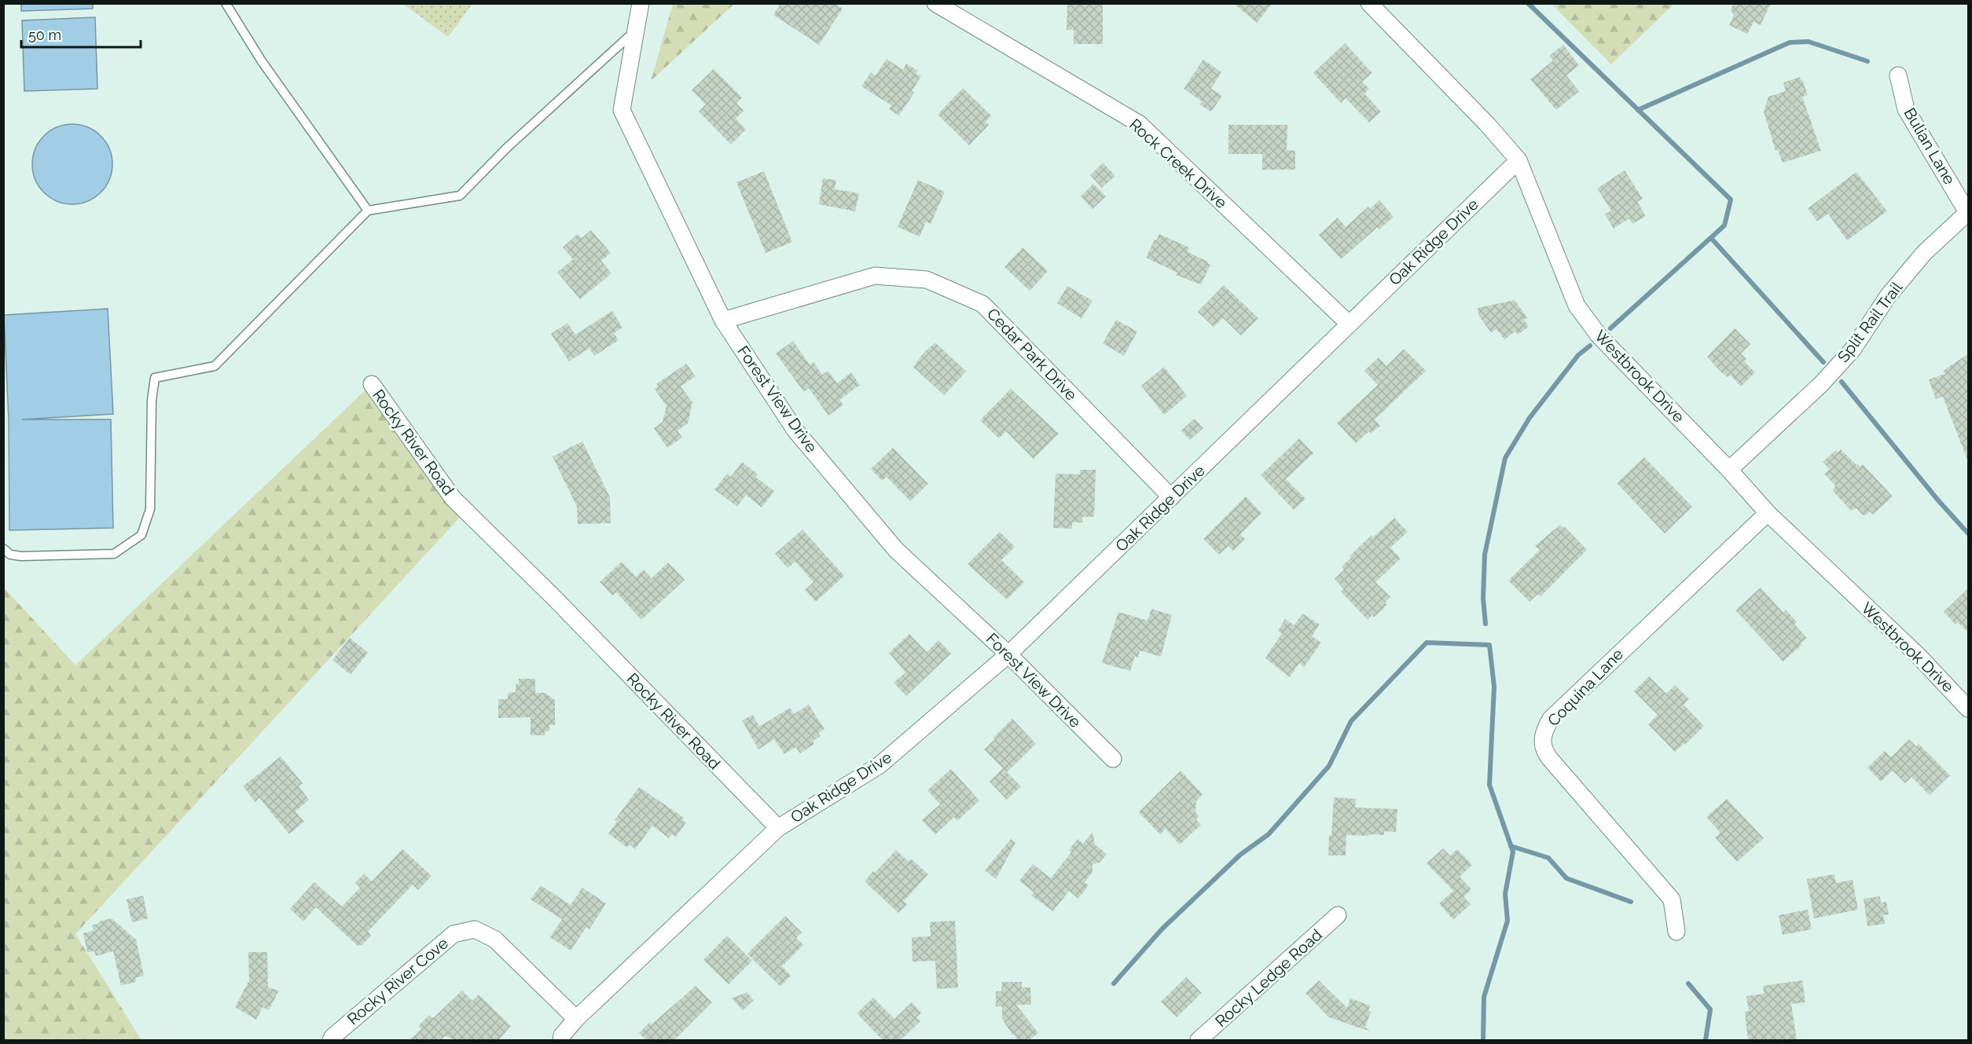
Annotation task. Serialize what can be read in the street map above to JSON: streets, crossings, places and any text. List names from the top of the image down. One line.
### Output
{"streets":{"street":["Bulian Lane","Rock Creek Drive","Oak Ridge Drive","Split Rail Trail","Cedar Park Drive","Westbrook Drive","Forest View Drive","Rocky River Road","Coquina Lane","Rocky Ledge Road","Rocky River Cove"]},"crossings":[["Bulian Lane","Split Rail Trail"],["Rock Creek Drive","Oak Ridge Drive"],["Oak Ridge Drive","Cedar Park Drive"],["Oak Ridge Drive","Westbrook Drive"],["Oak Ridge Drive","Forest View Drive"],["Oak Ridge Drive","Rocky River Road"],["Split Rail Trail","Westbrook Drive"],["Cedar Park Drive","Forest View Drive"],["Westbrook Drive","Coquina Lane"]],"scale_bar":"50 m"}
